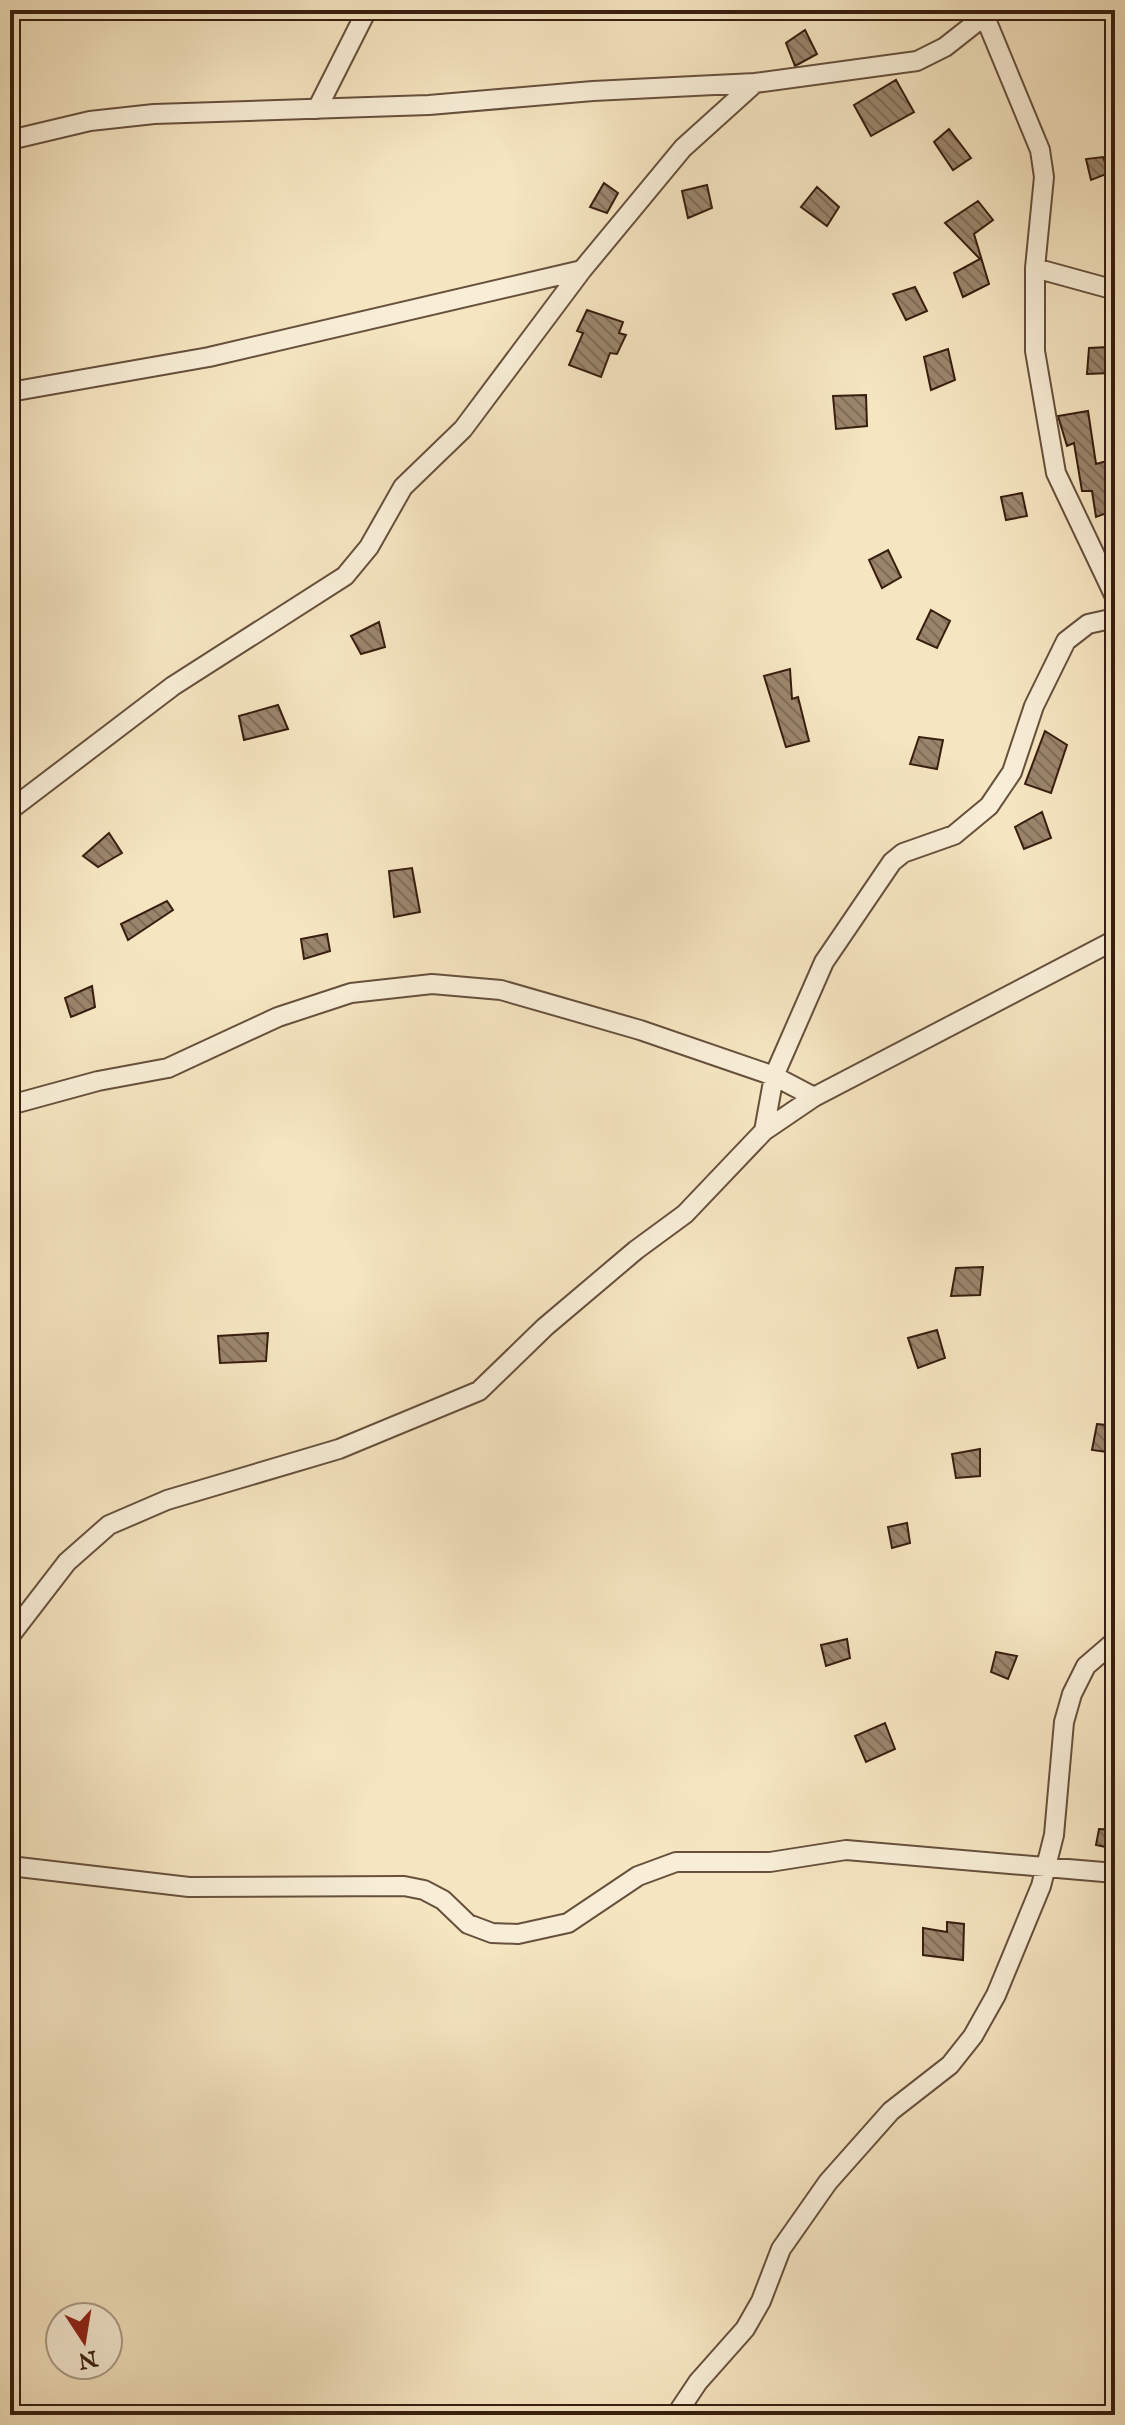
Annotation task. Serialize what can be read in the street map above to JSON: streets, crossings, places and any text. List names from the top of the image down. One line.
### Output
{"north":"bottom"}
